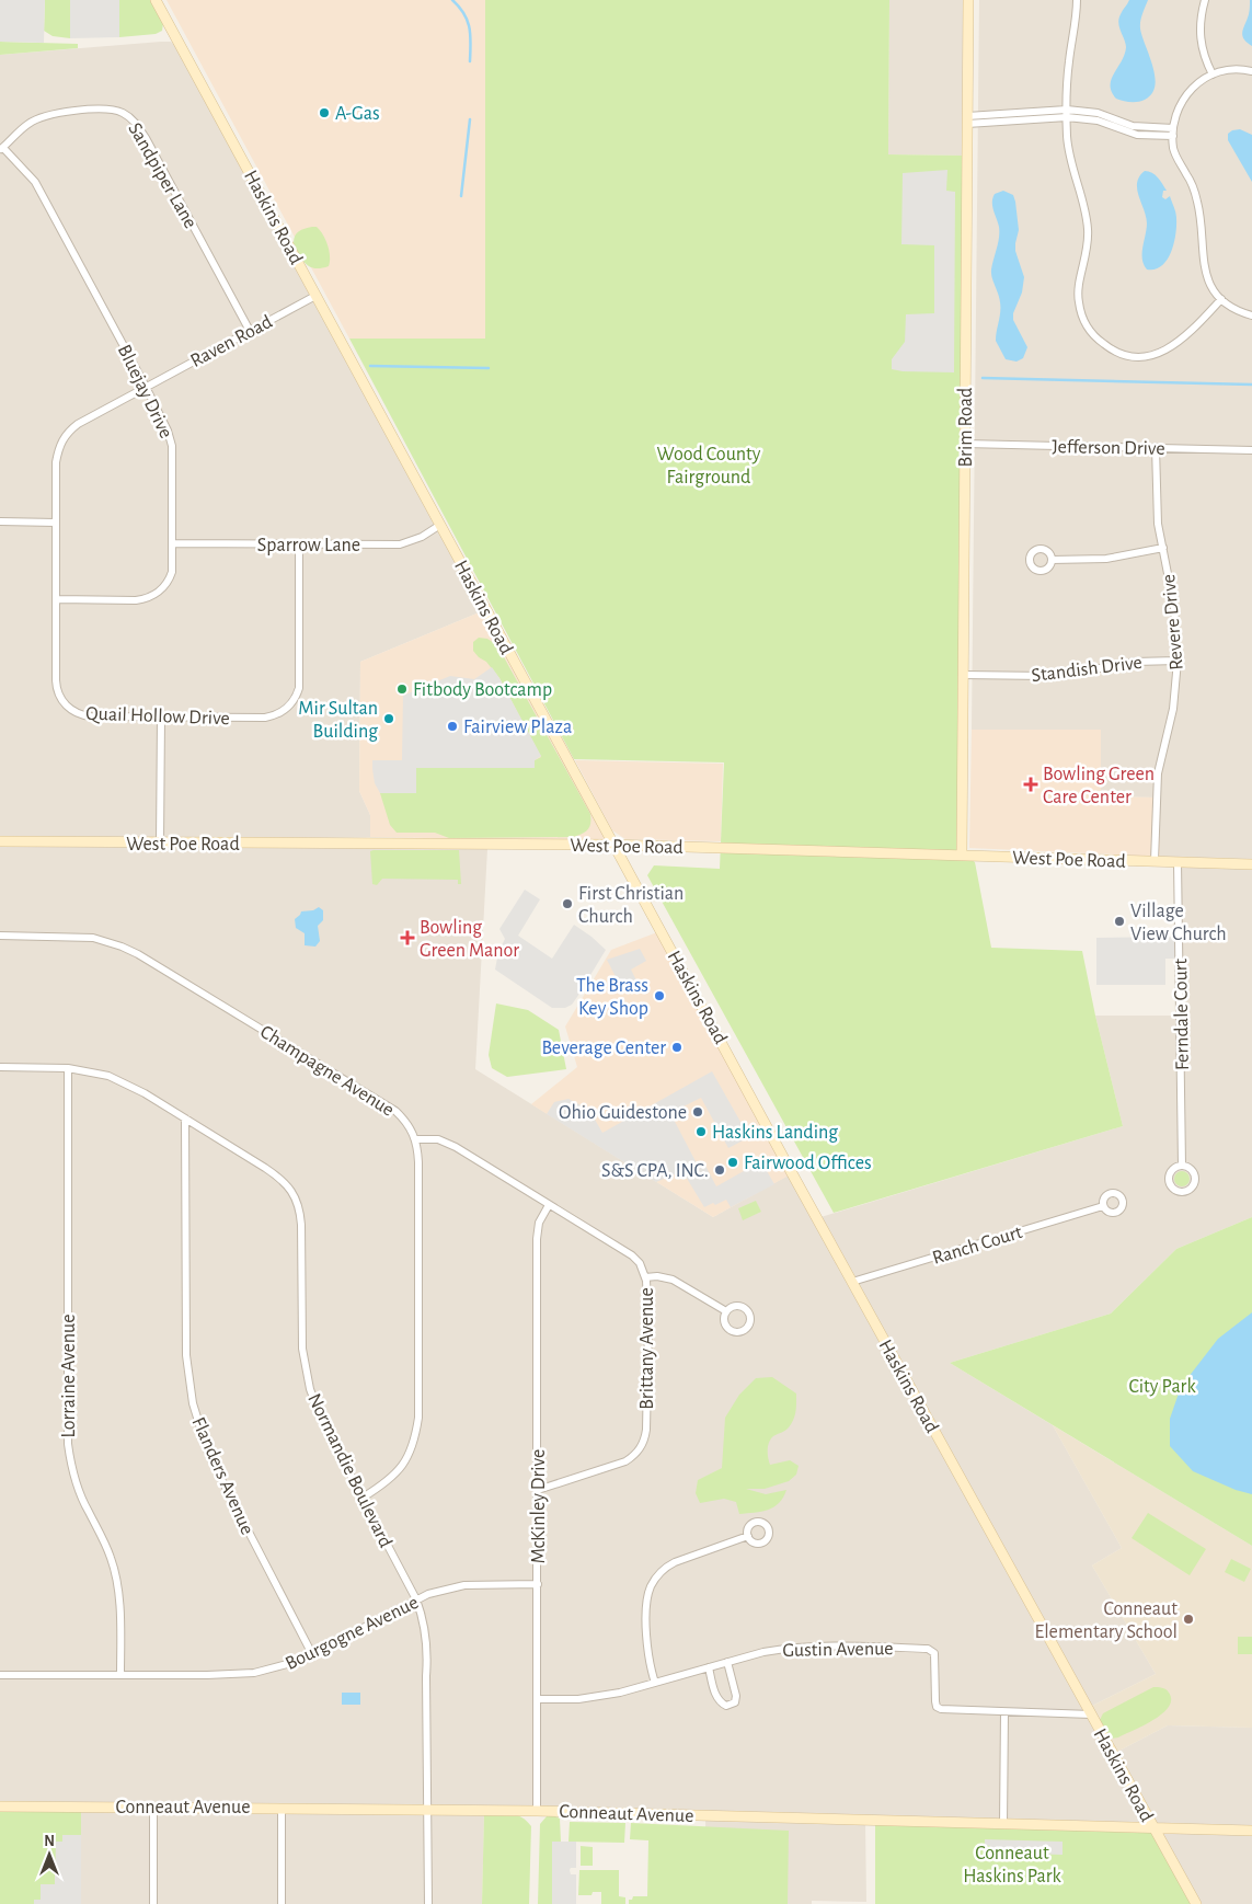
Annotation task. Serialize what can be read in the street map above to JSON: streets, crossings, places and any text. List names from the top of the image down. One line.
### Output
{"streets":{"main road":["Haskins Road","Brim Road","West Poe Road","Conneaut Avenue"],"street":["Sandpiper Lane","Raven Road","Bluejay Drive","Jefferson Drive","Sparrow Lane","Revere Drive","Standish Drive","Quail Hollow Drive","Ferndale Court","Champagne Avenue","Ranch Court","Brittany Avenue","Lorraine Avenue","Normandie Boulevard","Flanders Avenue","McKinley Drive","Bourgogne Avenue","Gustin Avenue"]},"crossings":[["Sandpiper Lane","Raven Road"],["Sandpiper Lane","Bluejay Drive"],["Haskins Road","Raven Road"],["Haskins Road","Sparrow Lane"],["Haskins Road","West Poe Road"],["Haskins Road","Ranch Court"],["Haskins Road","Gustin Avenue"],["Haskins Road","Conneaut Avenue"],["Raven Road","Bluejay Drive"],["Raven Road","Quail Hollow Drive"],["Bluejay Drive","Sparrow Lane"],["Bluejay Drive","Quail Hollow Drive"],["Brim Road","Jefferson Drive"],["Brim Road","Standish Drive"],["Brim Road","West Poe Road"],["Jefferson Drive","Revere Drive"],["Sparrow Lane","Quail Hollow Drive"],["Revere Drive","Standish Drive"],["Revere Drive","West Poe Road"],["West Poe Road","Ferndale Court"],["Champagne Avenue","Brittany Avenue"],["Champagne Avenue","Normandie Boulevard"],["Brittany Avenue","McKinley Drive"],["Lorraine Avenue","Normandie Boulevard"],["Lorraine Avenue","Bourgogne Avenue"],["Normandie Boulevard","Flanders Avenue"],["Normandie Boulevard","Bourgogne Avenue"],["Normandie Boulevard","Conneaut Avenue"],["Flanders Avenue","Bourgogne Avenue"],["McKinley Drive","Bourgogne Avenue"],["McKinley Drive","Gustin Avenue"],["McKinley Drive","Conneaut Avenue"]],"parks":["Wood County Fairground","City Park","Conneaut Haskins Park"],"places":{"other":["A-Gas","Fitbody Bootcamp","Mir Sultan Building","Fairview Plaza","First Christian Church","Village View Church","The Brass Key Shop","Beverage Center","Ohio Guidestone","Haskins Landing","Fairwood Offices","S&S CPA, INC.","Conneaut Elementary School"],"health":["Bowling Green Care Center","Bowling Green Manor"]},"north":"top"}
